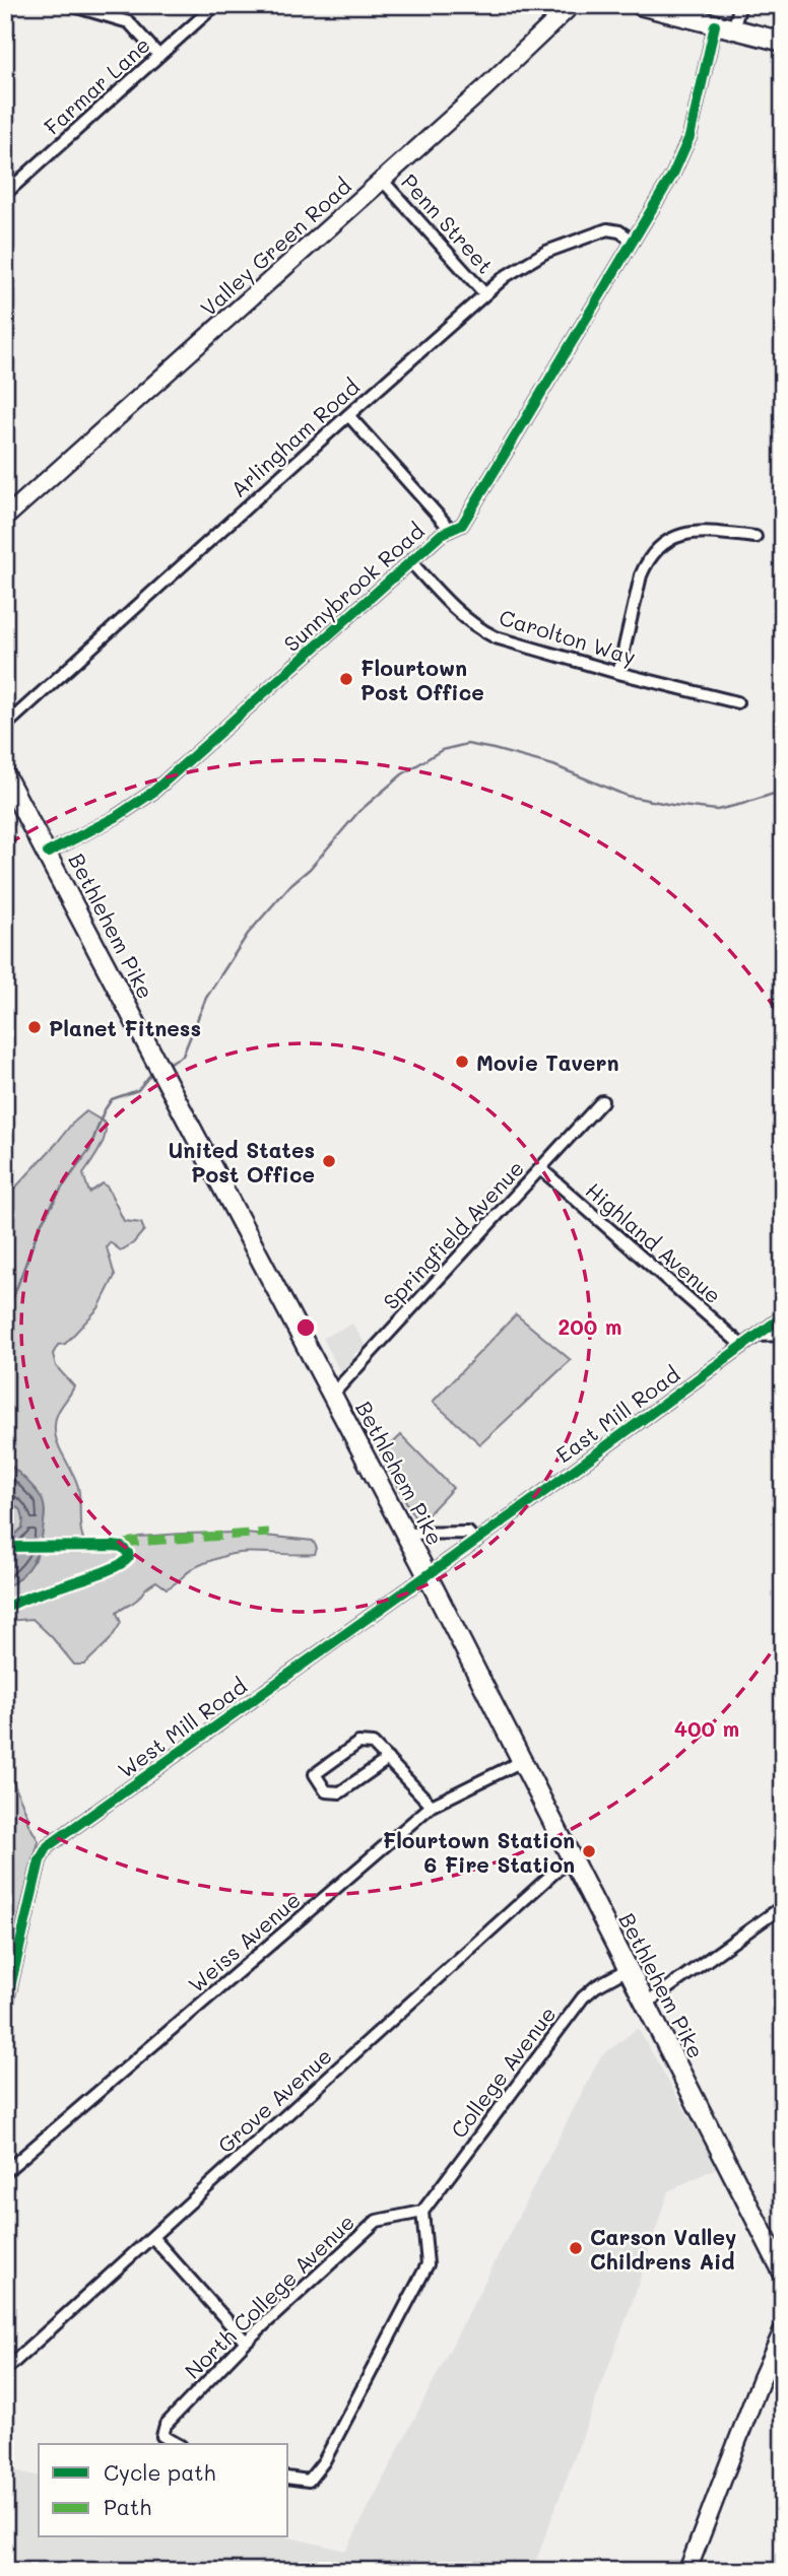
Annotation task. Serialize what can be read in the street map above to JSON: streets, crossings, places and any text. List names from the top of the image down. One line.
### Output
{"streets":{"main road":["Bethlehem Pike"],"street":["Farmar Lane","Penn Street","Valley Green Road","Arlingham Road","Sunnybrook Road","Carolton Way","Springfield Avenue","Highland Avenue","East Mill Road","West Mill Road","Weiss Avenue","College Avenue","Grove Avenue","North College Avenue"]},"crossings":[["Penn Street","Valley Green Road"],["Penn Street","Arlingham Road"],["Arlingham Road","Sunnybrook Road"],["Sunnybrook Road","Carolton Way"],["Sunnybrook Road","Bethlehem Pike"],["Bethlehem Pike","Springfield Avenue"],["Bethlehem Pike","West Mill Road"],["Bethlehem Pike","Weiss Avenue"],["Bethlehem Pike","College Avenue"],["Bethlehem Pike","Grove Avenue"],["Springfield Avenue","Highland Avenue"],["Highland Avenue","East Mill Road"],["East Mill Road","West Mill Road"],["College Avenue","North College Avenue"]],"places":["Flourtown Post Office","Planet Fitness","Movie Tavern","United States Post Office","Flourtown Station 6 Fire Station","Carson Valley Childrens Aid"],"legend":["Cycle path","Path"],"rings":["200 m","400 m"]}
